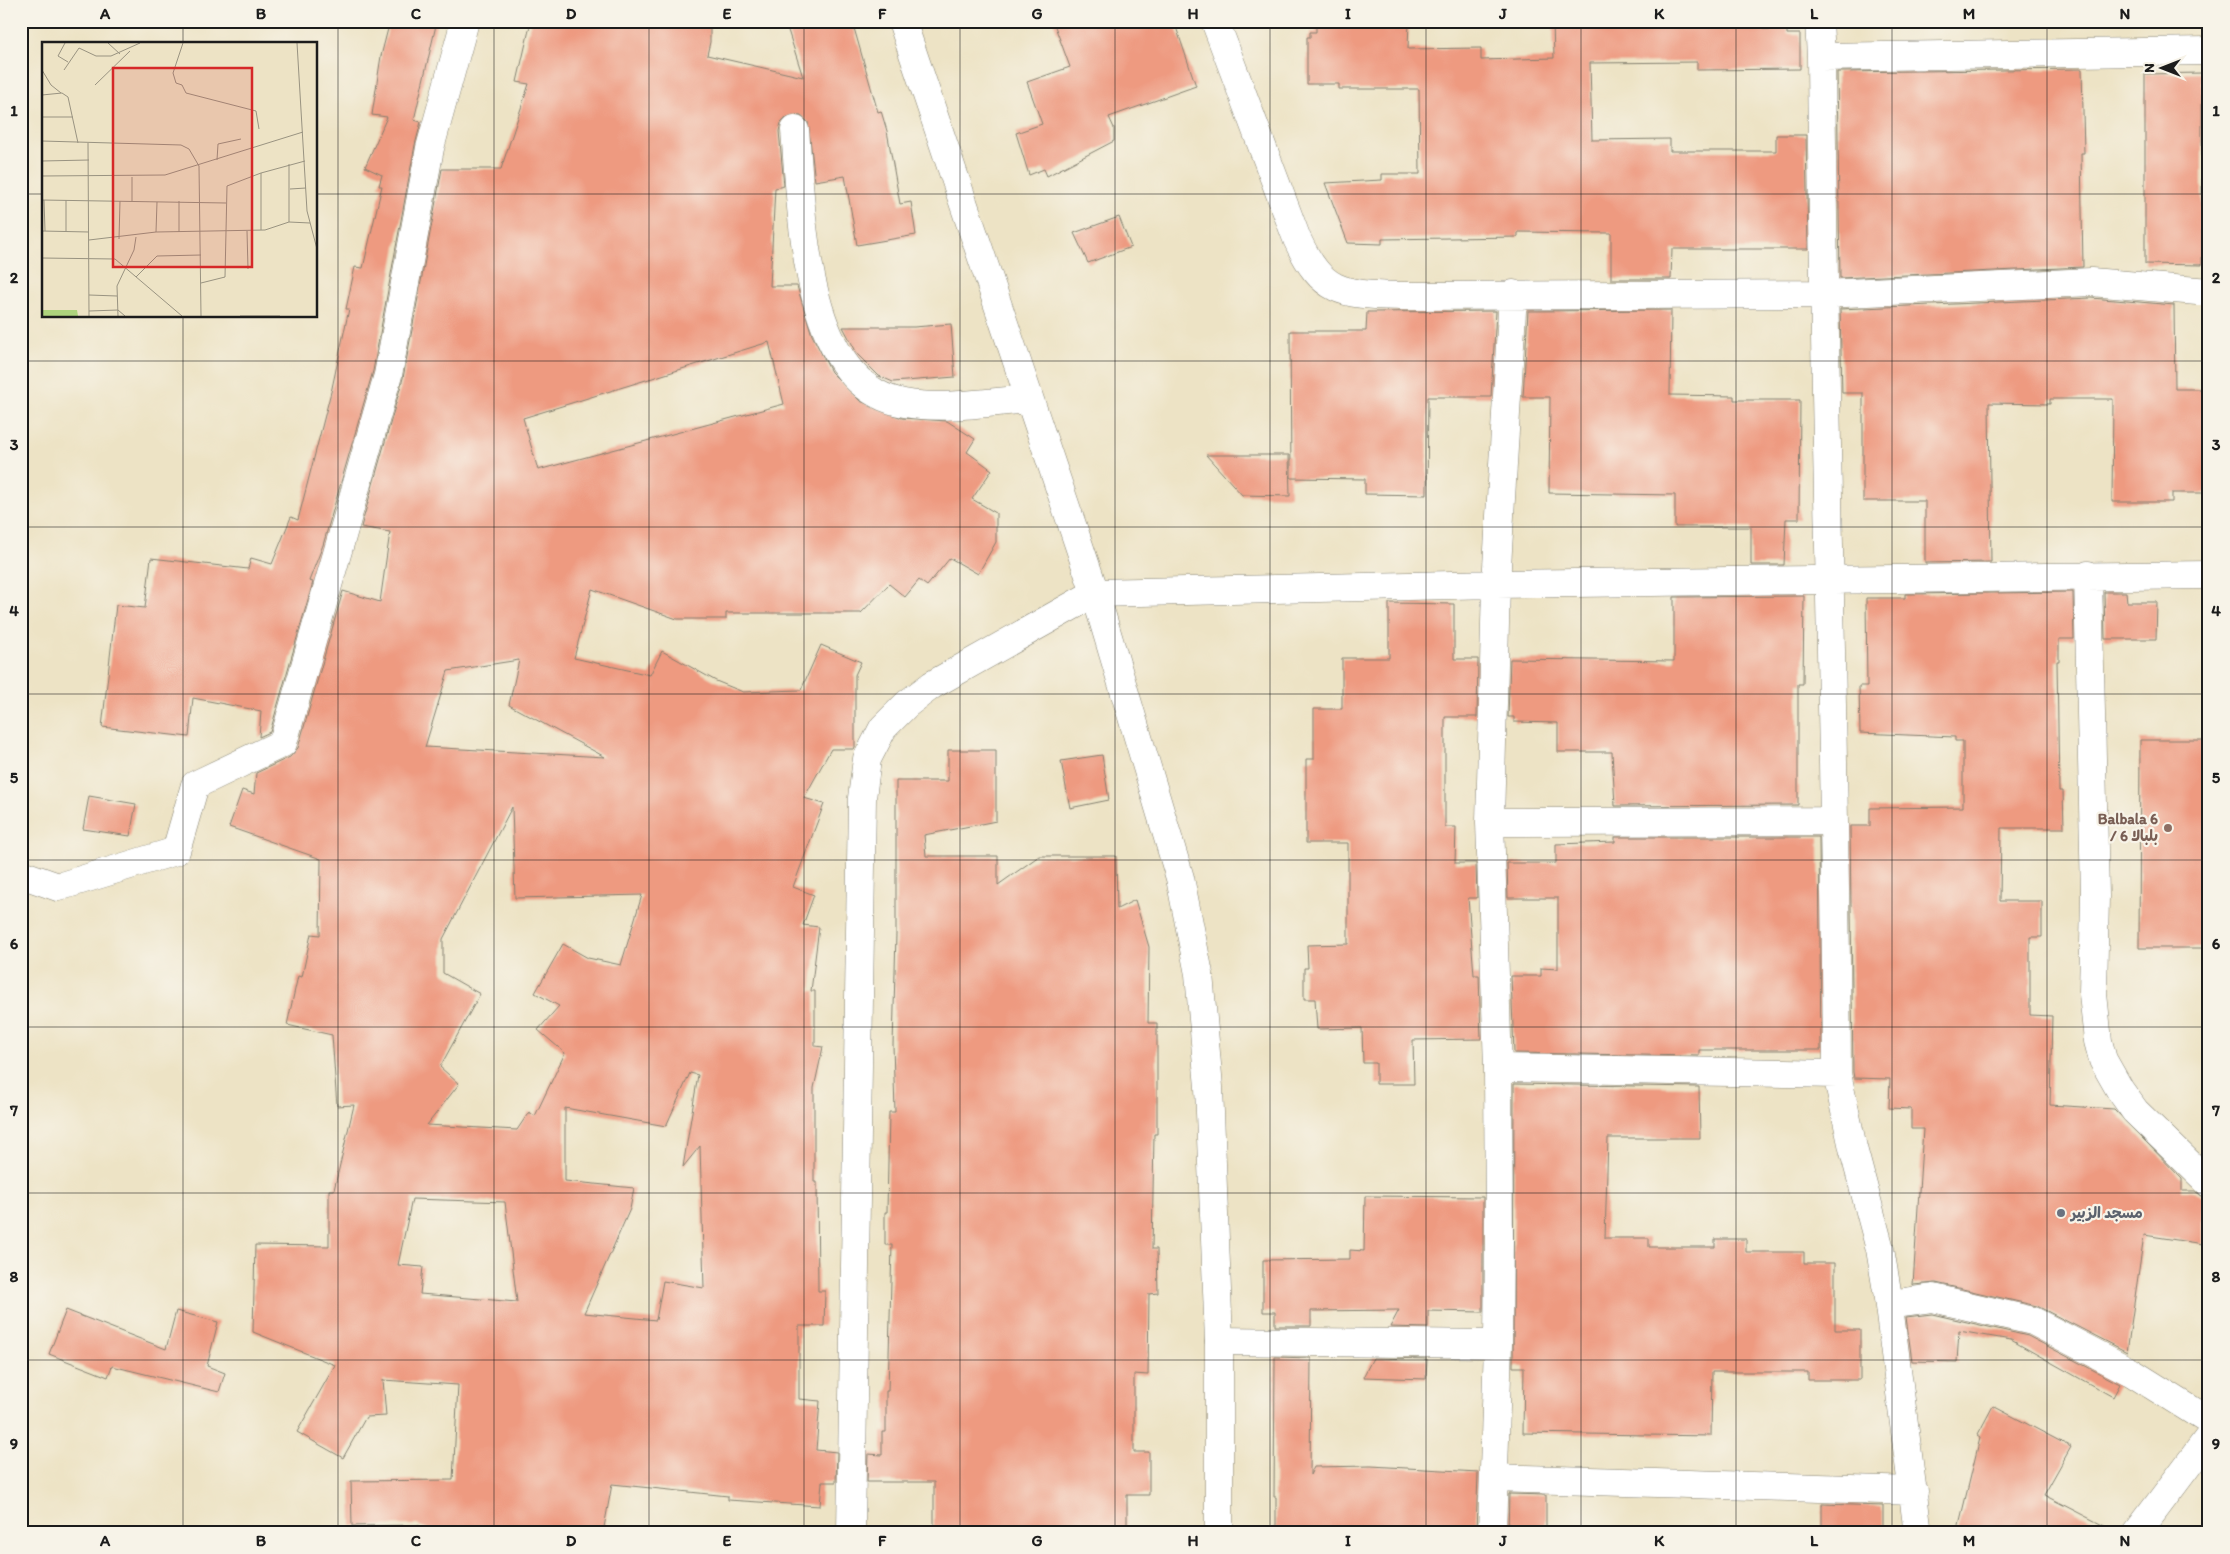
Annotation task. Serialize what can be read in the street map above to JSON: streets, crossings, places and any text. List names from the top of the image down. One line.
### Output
{"places":["Balbala 6 / بلبالا 6","مسجد الزبير"],"north":"left","grid":{"columns":["A","B","C","D","E","F","G","H","I","J","K","L","M","N"],"rows":["1","2","3","4","5","6","7","8","9"]}}
